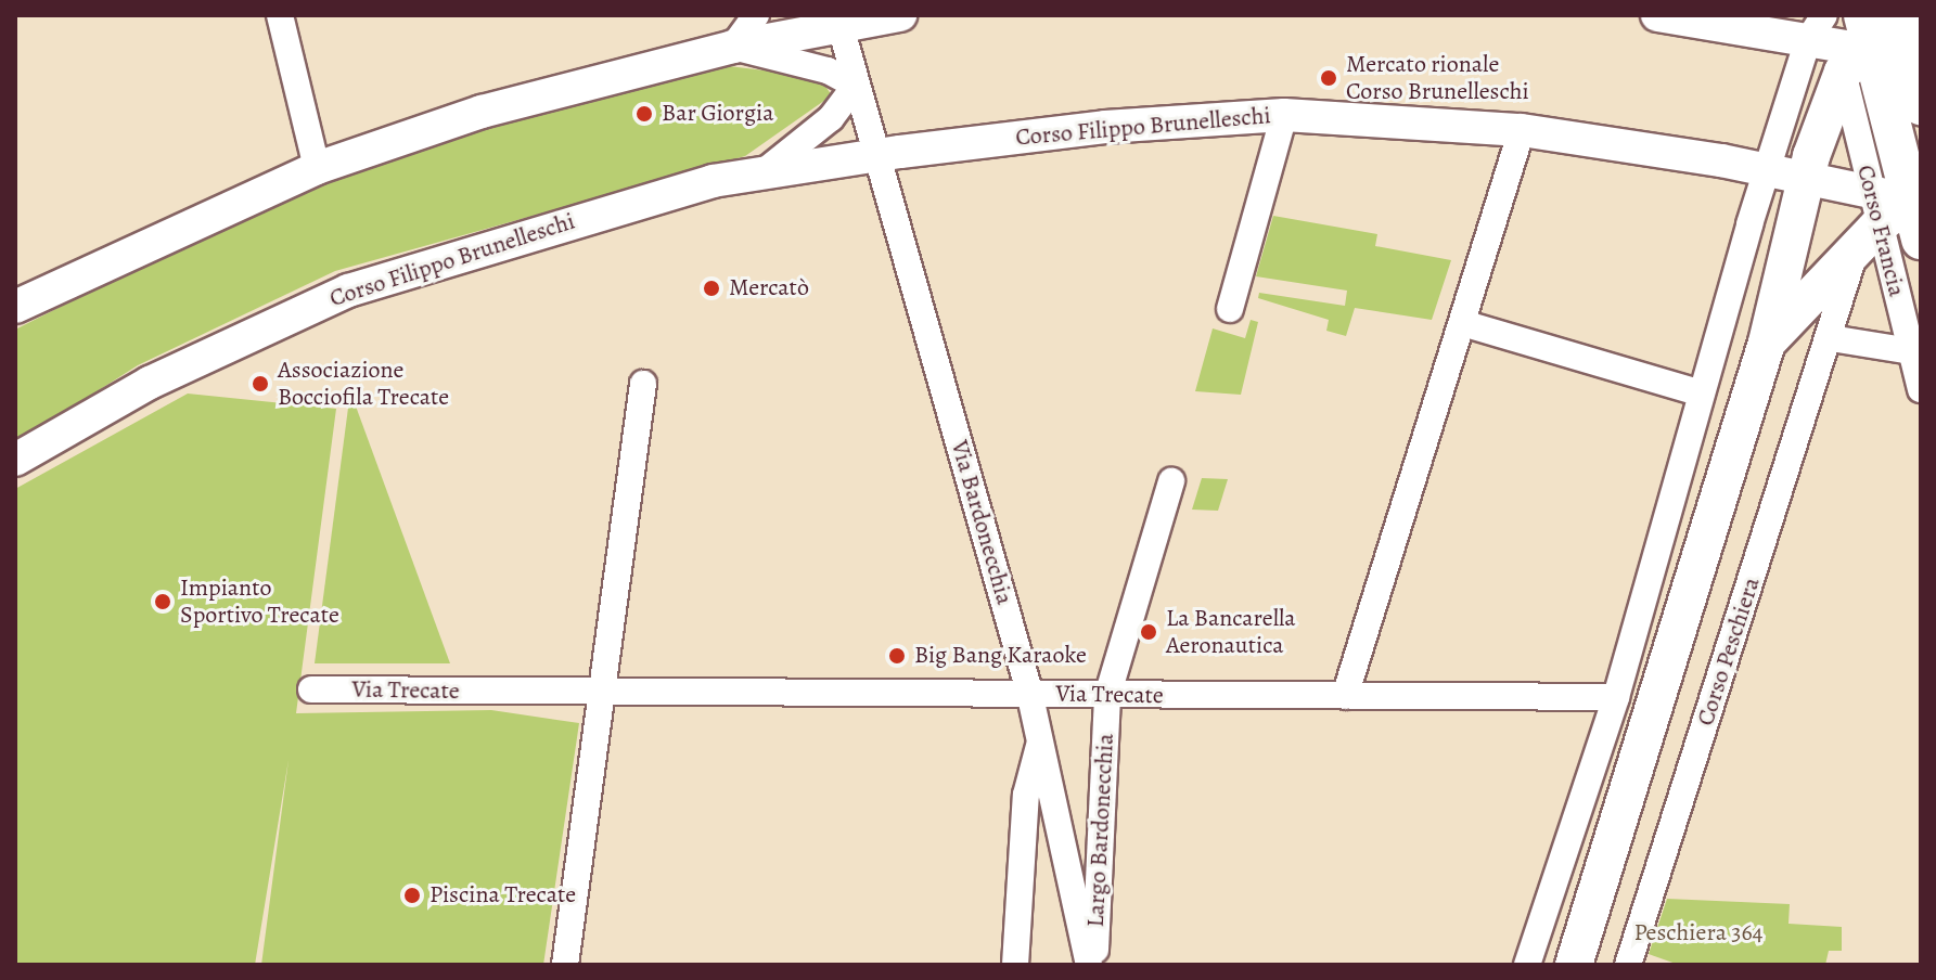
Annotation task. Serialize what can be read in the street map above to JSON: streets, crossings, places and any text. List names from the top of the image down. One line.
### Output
{"streets":{"main road":["Corso Francia"],"street":["Corso Filippo Brunelleschi","Via Bardonecchia","Corso Peschiera","Via Trecate","Largo Bardonecchia"]},"crossings":[["Corso Filippo Brunelleschi","Corso Francia"],["Corso Filippo Brunelleschi","Via Bardonecchia"],["Corso Filippo Brunelleschi","Corso Peschiera"],["Corso Francia","Corso Peschiera"],["Via Bardonecchia","Via Trecate"],["Via Bardonecchia","Largo Bardonecchia"],["Via Trecate","Largo Bardonecchia"]],"parks":["Peschiera 364"],"places":["Mercato rionale Corso Brunelleschi","Bar Giorgia","Mercatò","Associazione Bocciofila Trecate","Impianto Sportivo Trecate","La Bancarella Aeronautica","Big Bang Karaoke","Piscina Trecate"]}
